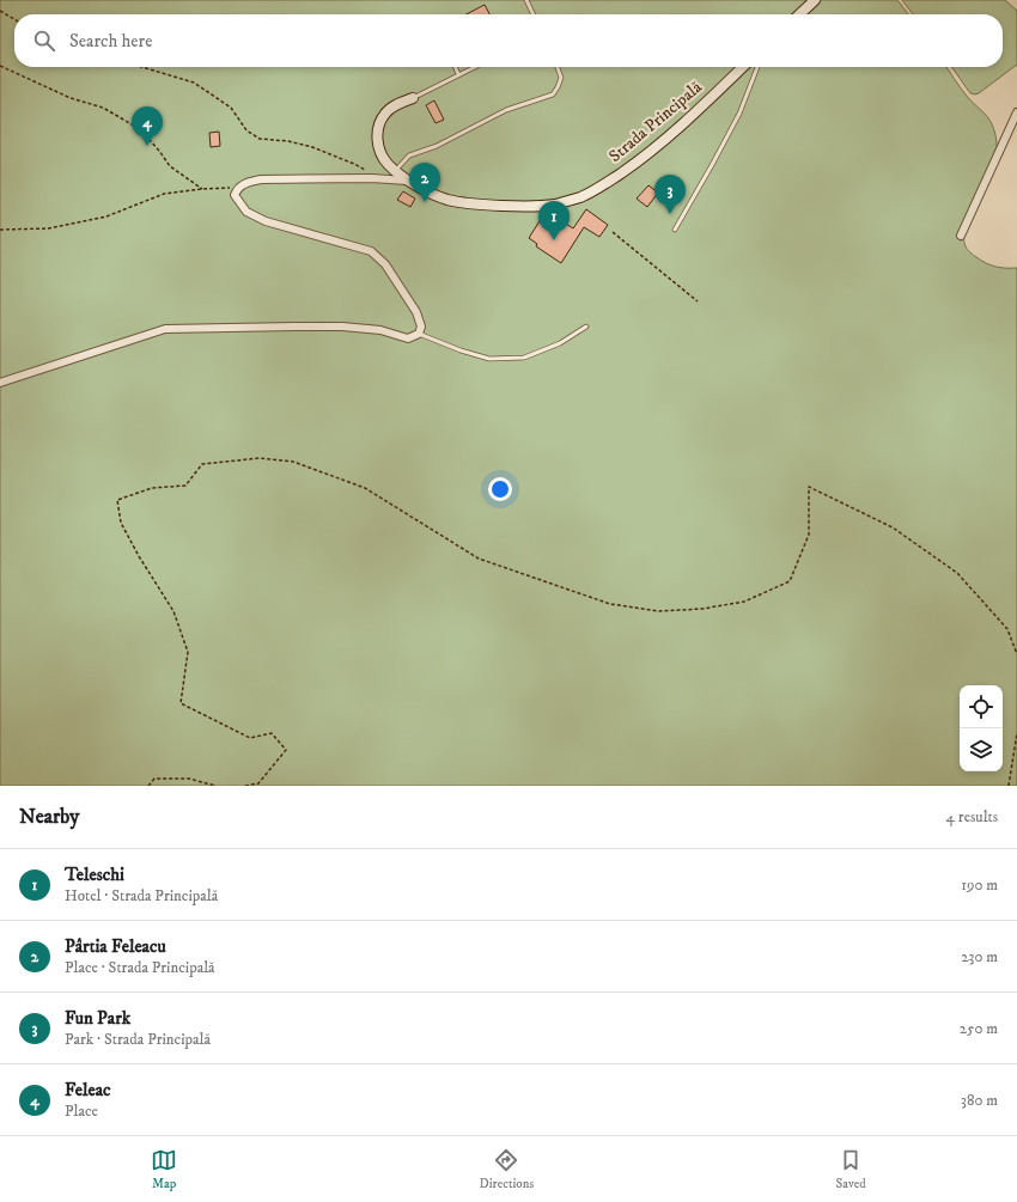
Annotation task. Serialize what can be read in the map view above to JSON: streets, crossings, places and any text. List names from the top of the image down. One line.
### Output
{"streets":{"street":["Strada Principală"]},"page":{"search":"Search here","pins":["4","2","3","1"],"heading":["Nearby","4 results"],"list":[{"mark":"1","name":"Teleschi","note":"Hotel · Strada Principală","value":"190 m"},{"mark":"2","name":"Pârtia Feleacu","note":"Place · Strada Principală","value":"230 m"},{"mark":"3","name":"Fun Park","note":"Park · Strada Principală","value":"250 m"},{"mark":"4","name":"Feleac","note":"Place","value":"380 m"}],"nav":["Map","Directions","Saved"]}}
